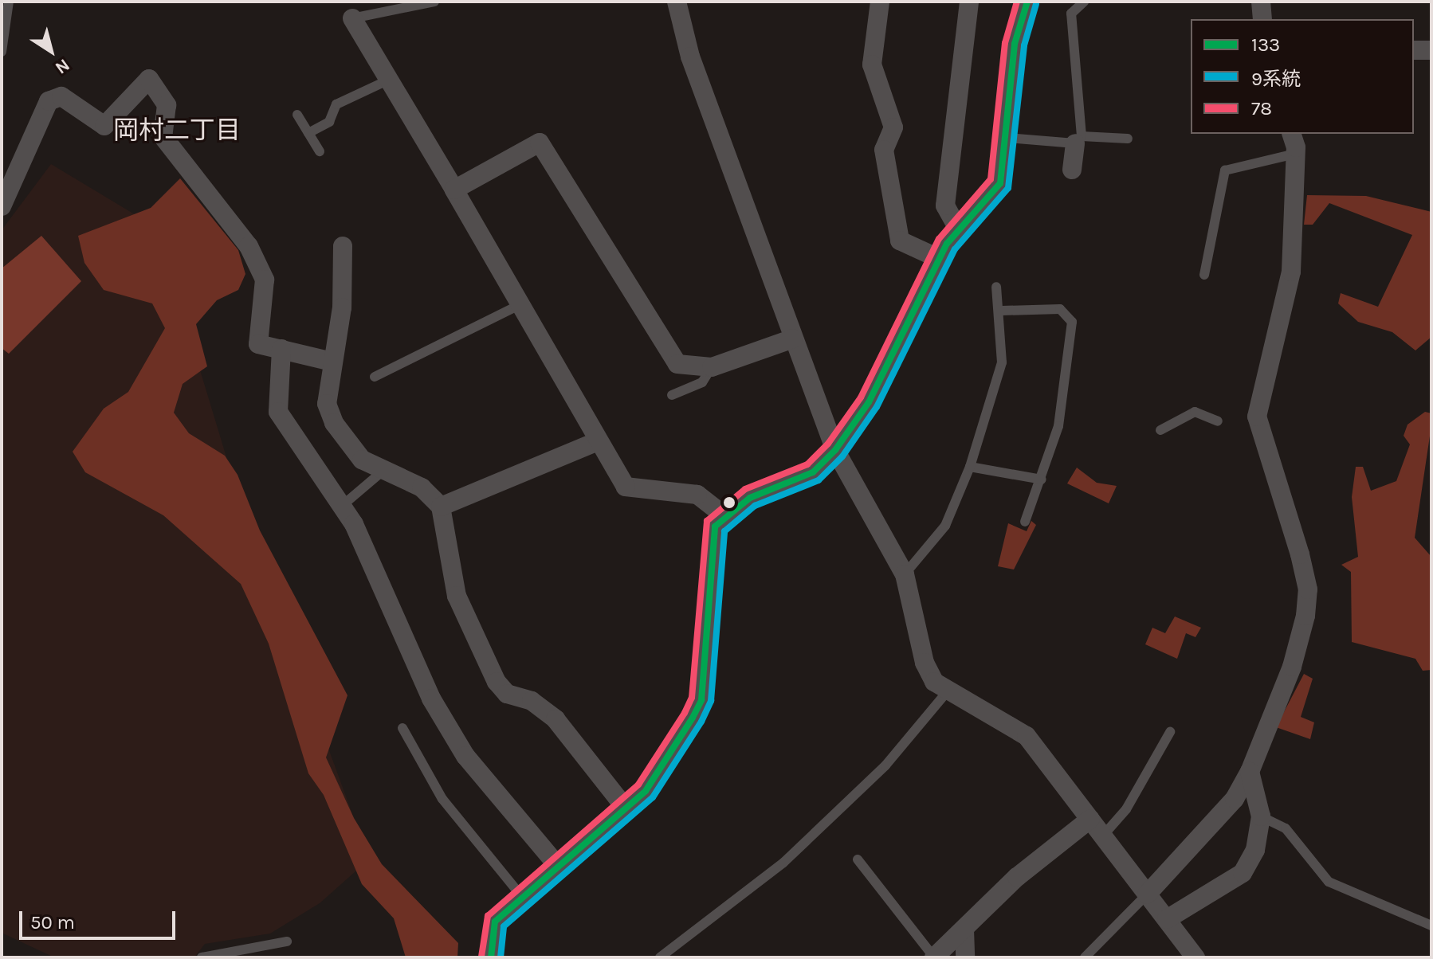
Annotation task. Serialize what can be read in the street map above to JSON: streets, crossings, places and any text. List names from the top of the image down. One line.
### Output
{"districts":["岡村二丁目"],"lines":["transit line 133","transit line 78","transit line 9系統"],"legend":["133","9系統","78"],"scale_bar":"50 m","north":"bottom right"}
